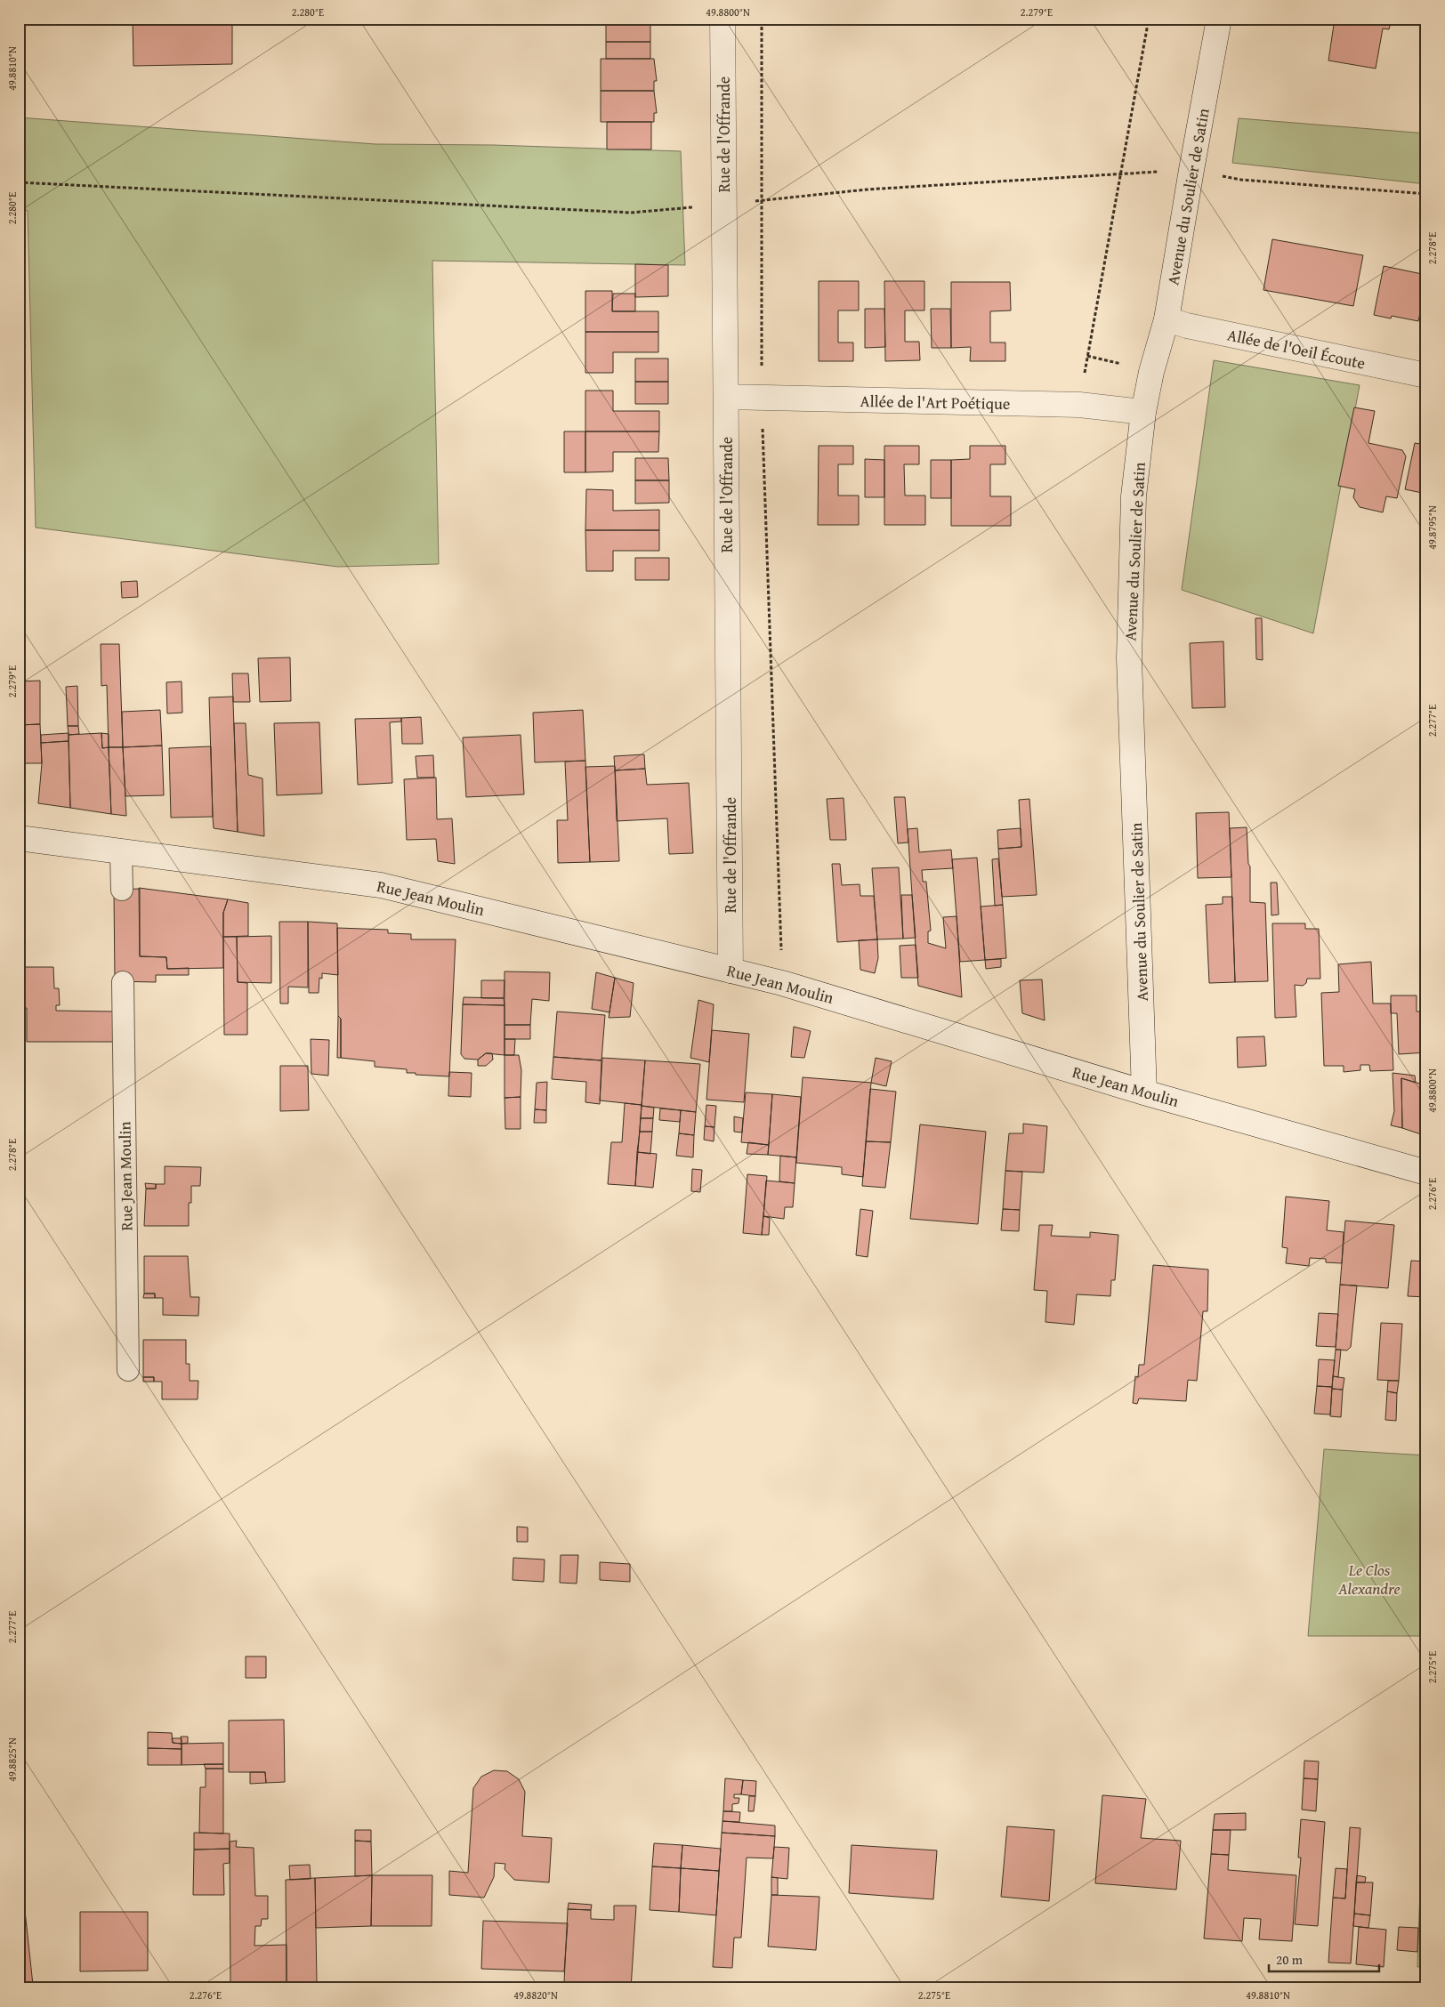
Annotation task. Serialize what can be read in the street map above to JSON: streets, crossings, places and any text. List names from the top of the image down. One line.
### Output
{"streets":{"street":["Rue de l'Offrande","Avenue du Soulier de Satin","Allée de l'Oeil Écoute","Allée de l'Art Poétique","Rue Jean Moulin"]},"crossings":[["Rue de l'Offrande","Allée de l'Art Poétique"],["Rue de l'Offrande","Rue Jean Moulin"],["Avenue du Soulier de Satin","Allée de l'Oeil Écoute"],["Avenue du Soulier de Satin","Allée de l'Art Poétique"],["Avenue du Soulier de Satin","Rue Jean Moulin"]],"parks":["Le Clos Alexandre"],"scale_bar":"20 m","coordinates":["2.280°E","49.8800°N","2.279°E","49.8810°N","2.278°E","49.8795°N","2.277°E","2.276°E","2.275°E","49.8825°N","49.8820°N"]}
